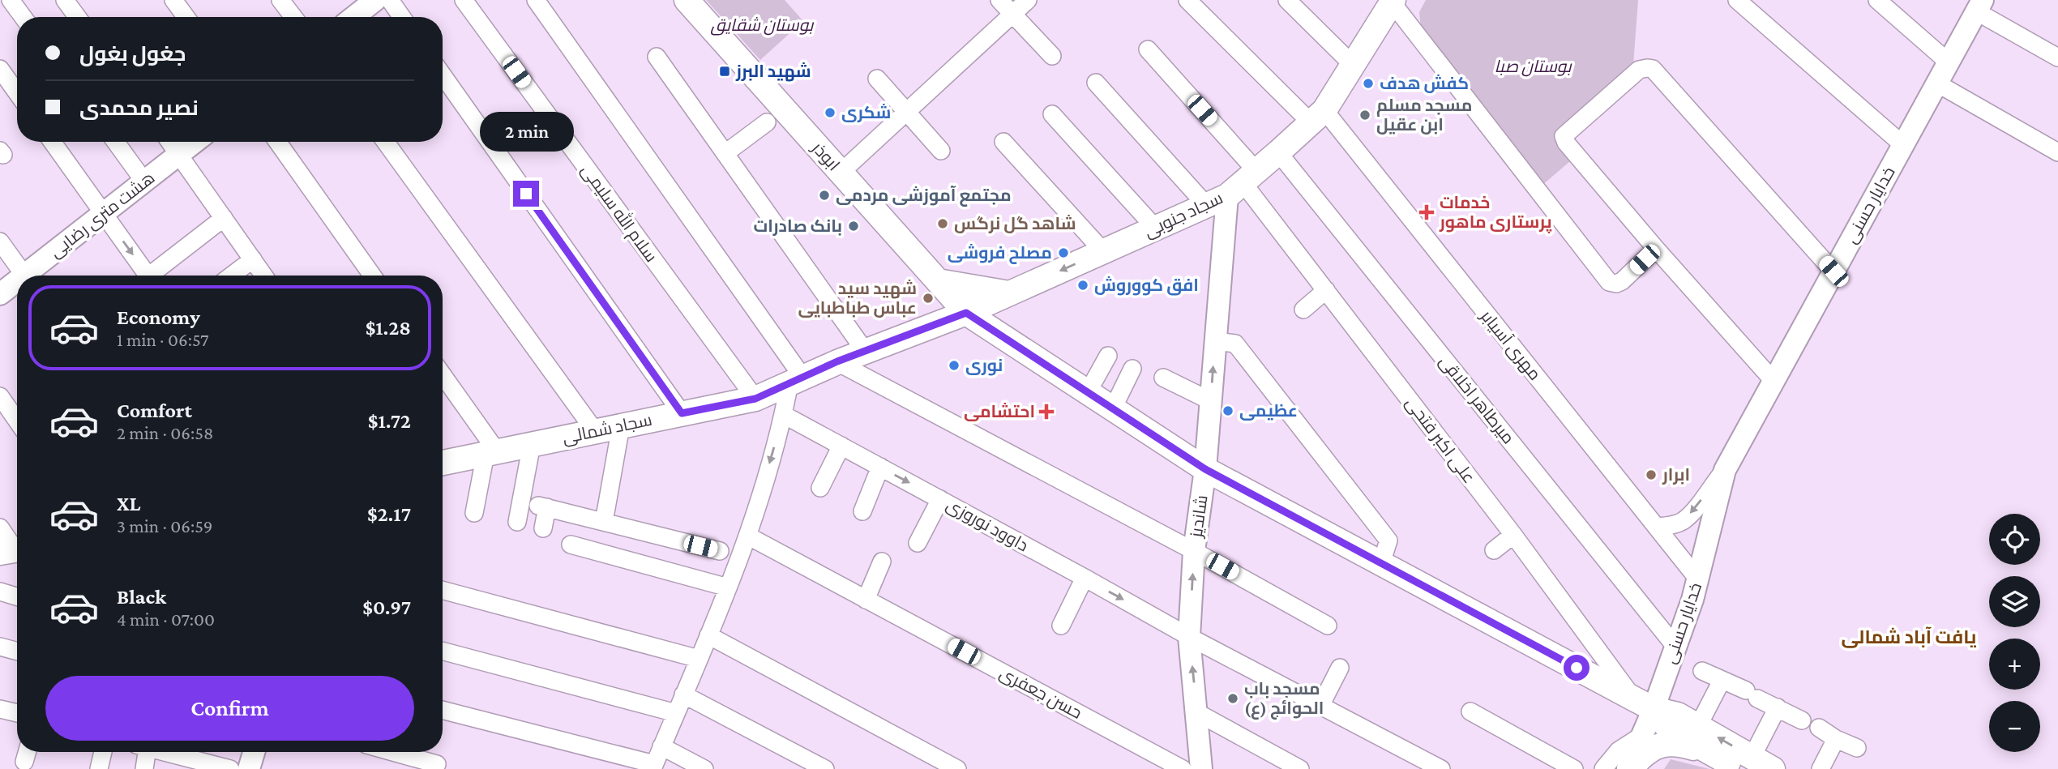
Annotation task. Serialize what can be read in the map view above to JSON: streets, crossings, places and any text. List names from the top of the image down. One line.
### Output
{"streets":{"main road":["ابوذر","سجاد جنوبی","سجاد شمالی"],"street":["خدایار حسنی","سلام الله سلیمی","هشت متری رضایی","مهری آسیابر","میرطاهر اخلاقی","علی اکبر فتحی","شاندیز","داوود نوروزی","حسن جعفری"]},"crossings":[["ابوذر","خدایار حسنی"],["ابوذر","سجاد جنوبی"],["ابوذر","سجاد شمالی"],["ابوذر","علی اکبر فتحی"],["ابوذر","شاندیز"],["خدایار حسنی","مهری آسیابر"],["خدایار حسنی","میرطاهر اخلاقی"],["خدایار حسنی","علی اکبر فتحی"],["سلام الله سلیمی","سجاد شمالی"],["سجاد جنوبی","مهری آسیابر"],["سجاد جنوبی","میرطاهر اخلاقی"],["سجاد جنوبی","سجاد شمالی"],["سجاد جنوبی","علی اکبر فتحی"],["سجاد جنوبی","شاندیز"],["علی اکبر فتحی","شاندیز"],["شاندیز","داوود نوروزی"]],"one_way":["شاندیز"],"districts":["یافت آباد شمالی"],"parks":["بوستان شقایق","بوستان صبا"],"places":{"transit":["شهید البرز"],"other":["کفش هدف","شکری","مسجد مسلم ابن عقیل","مجتمع آموزشی مردمی","شاهد گل نرگس","بانک صادرات","مصلح فروشی","افق کووروش","شهید سید عباس طباطبایی","نوری","عظیمی","ابرار","مسجد باب الحوائج (ع)"],"health":["خدمات پرستاری ماهور","احتشامی"]},"page":{"banner":["جغول بغول","نصیر محمدی"],"bubble":"2 min","list":[{"name":"Economy","note":"1 min · 06:57","value":"$1.28"},{"name":"Comfort","note":"2 min · 06:58","value":"$1.72"},{"name":"XL","note":"3 min · 06:59","value":"$2.17"},{"name":"Black","note":"4 min · 07:00","value":"$0.97"}],"map_buttons":["+","−"],"buttons":"Confirm"}}
